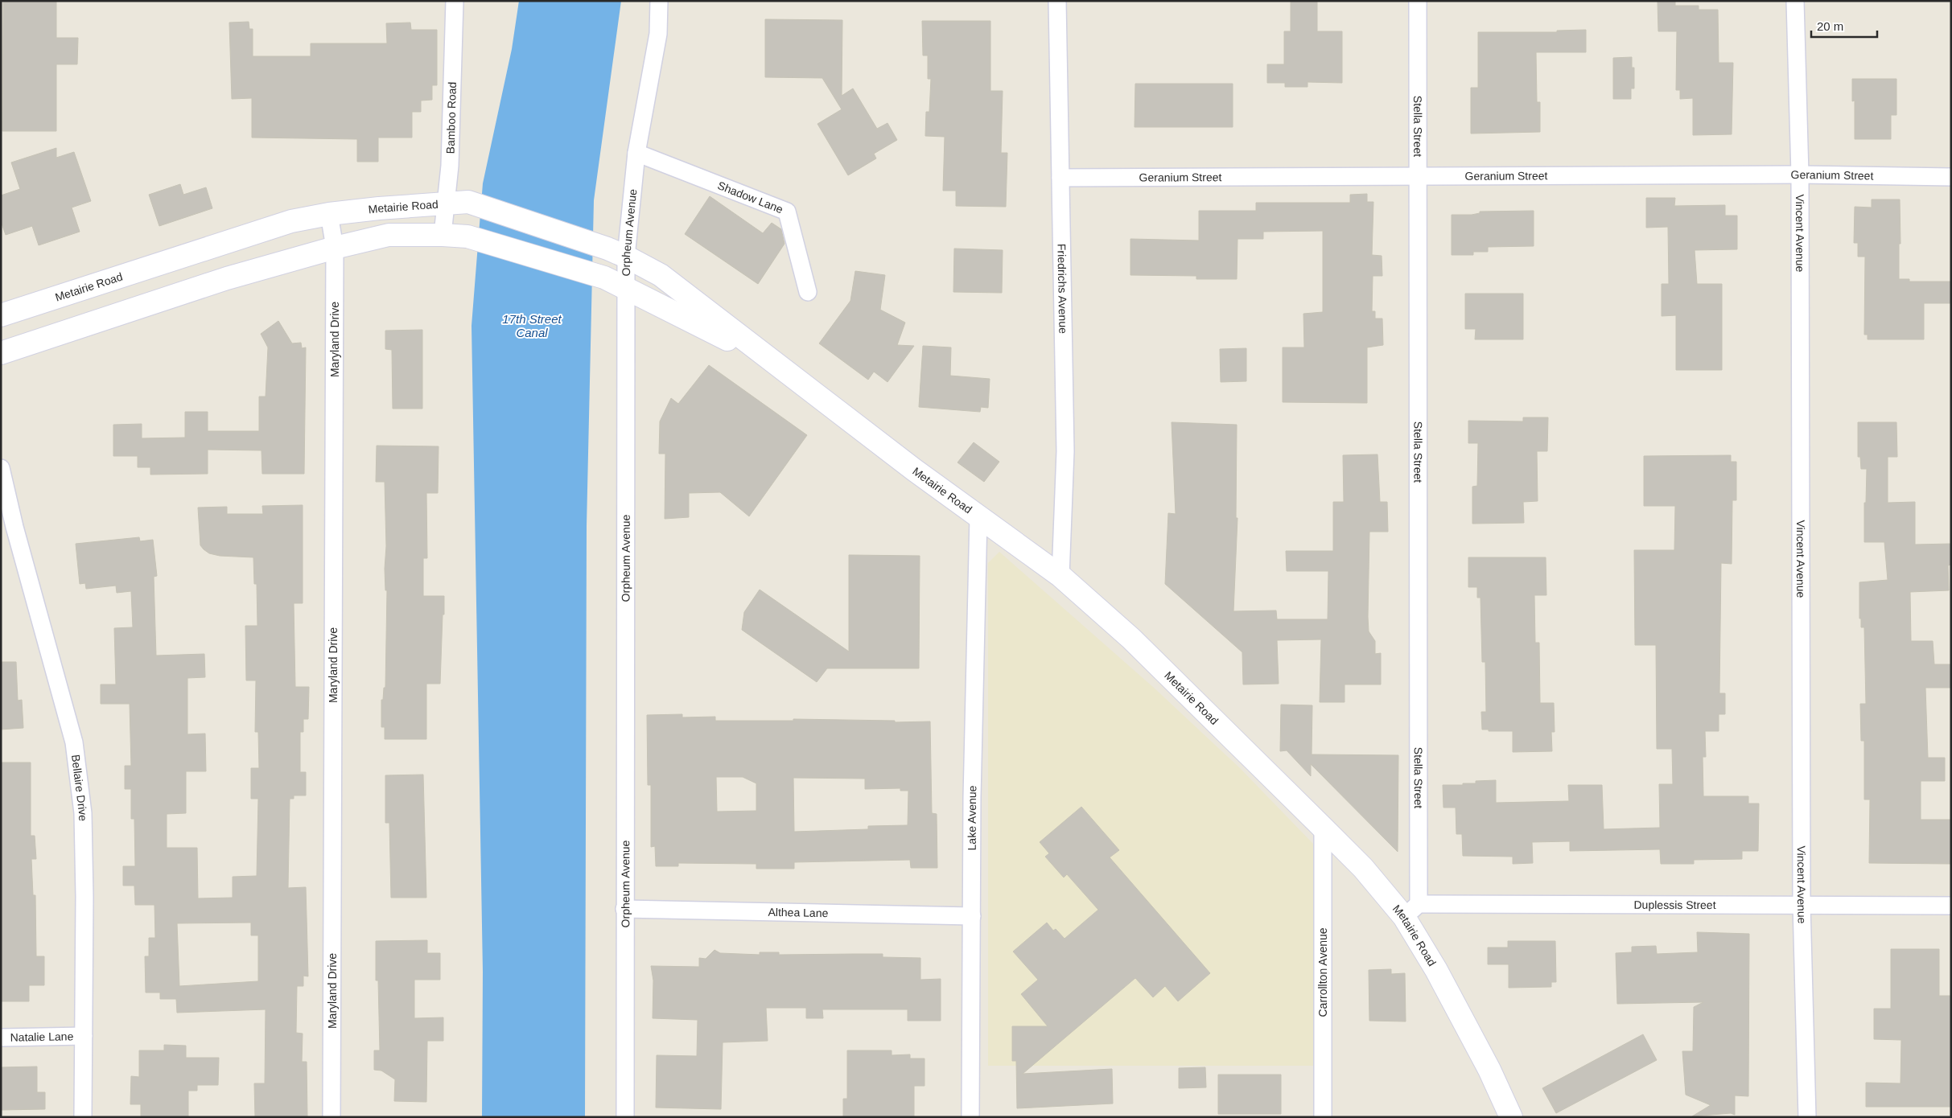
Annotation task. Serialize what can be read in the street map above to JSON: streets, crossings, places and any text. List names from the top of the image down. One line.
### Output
{"streets":{"main road":["Metairie Road"],"street":["Bamboo Road","Stella Street","Geranium Street","Shadow Lane","Orpheum Avenue","Vincent Avenue","Friedrichs Avenue","Maryland Drive","Bellaire Drive","Lake Avenue","Duplessis Street","Althea Lane","Carrollton Avenue","Natalie Lane"]},"crossings":[["Bamboo Road","Metairie Road"],["Stella Street","Geranium Street"],["Stella Street","Metairie Road"],["Stella Street","Duplessis Street"],["Geranium Street","Vincent Avenue"],["Geranium Street","Friedrichs Avenue"],["Shadow Lane","Orpheum Avenue"],["Metairie Road","Orpheum Avenue"],["Metairie Road","Friedrichs Avenue"],["Metairie Road","Maryland Drive"],["Metairie Road","Lake Avenue"],["Metairie Road","Duplessis Street"],["Metairie Road","Carrollton Avenue"],["Orpheum Avenue","Althea Lane"],["Vincent Avenue","Duplessis Street"],["Bellaire Drive","Natalie Lane"],["Lake Avenue","Althea Lane"]],"water":["17th Street Canal"],"scale_bar":"20 m"}
